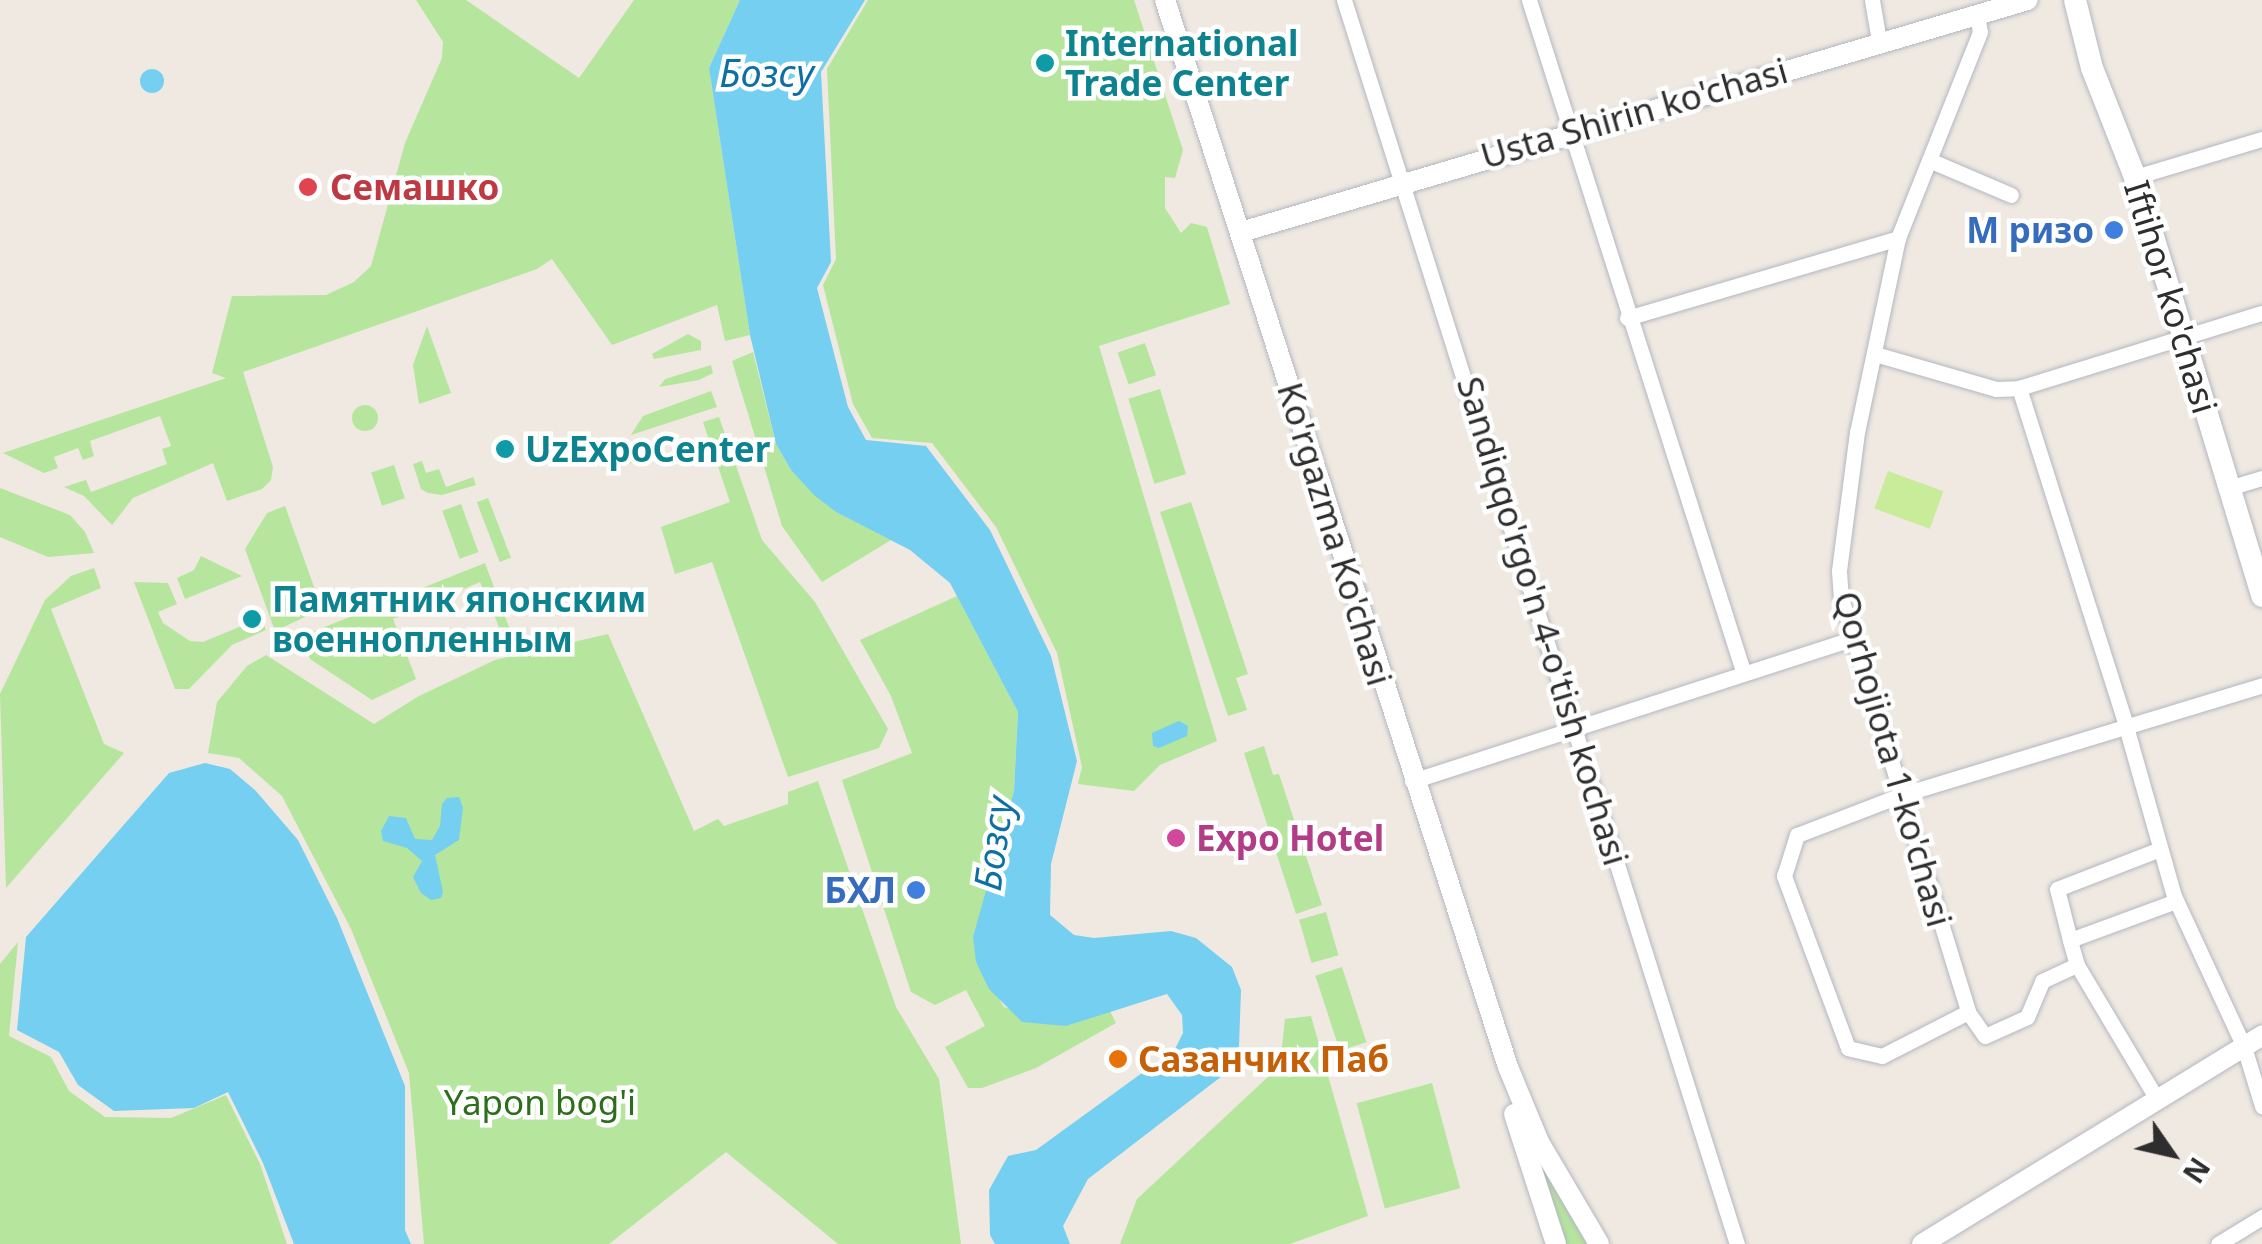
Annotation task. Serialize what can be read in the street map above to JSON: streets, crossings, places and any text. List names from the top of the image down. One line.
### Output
{"streets":{"main road":["Iftihor ko'chasi"],"street":["Usta Shirin ko'chasi","Ko'rgazma Ko'chasi","Sandiqqo'rgo'n 4-o'tish kochasi","Qorhojiota 1-ko'chasi"]},"crossings":[["Usta Shirin ko'chasi","Ko'rgazma Ko'chasi"],["Usta Shirin ko'chasi","Sandiqqo'rgo'n 4-o'tish kochasi"],["Usta Shirin ko'chasi","Qorhojiota 1-ko'chasi"]],"water":["Бозсу"],"parks":["Yapon bog'i"],"places":["International Trade Center","Семашко","М ризо","UzExpoCenter","Памятник японским военнопленным","Expo Hotel","БХЛ","Сазанчик Паб"],"north":"bottom right"}
